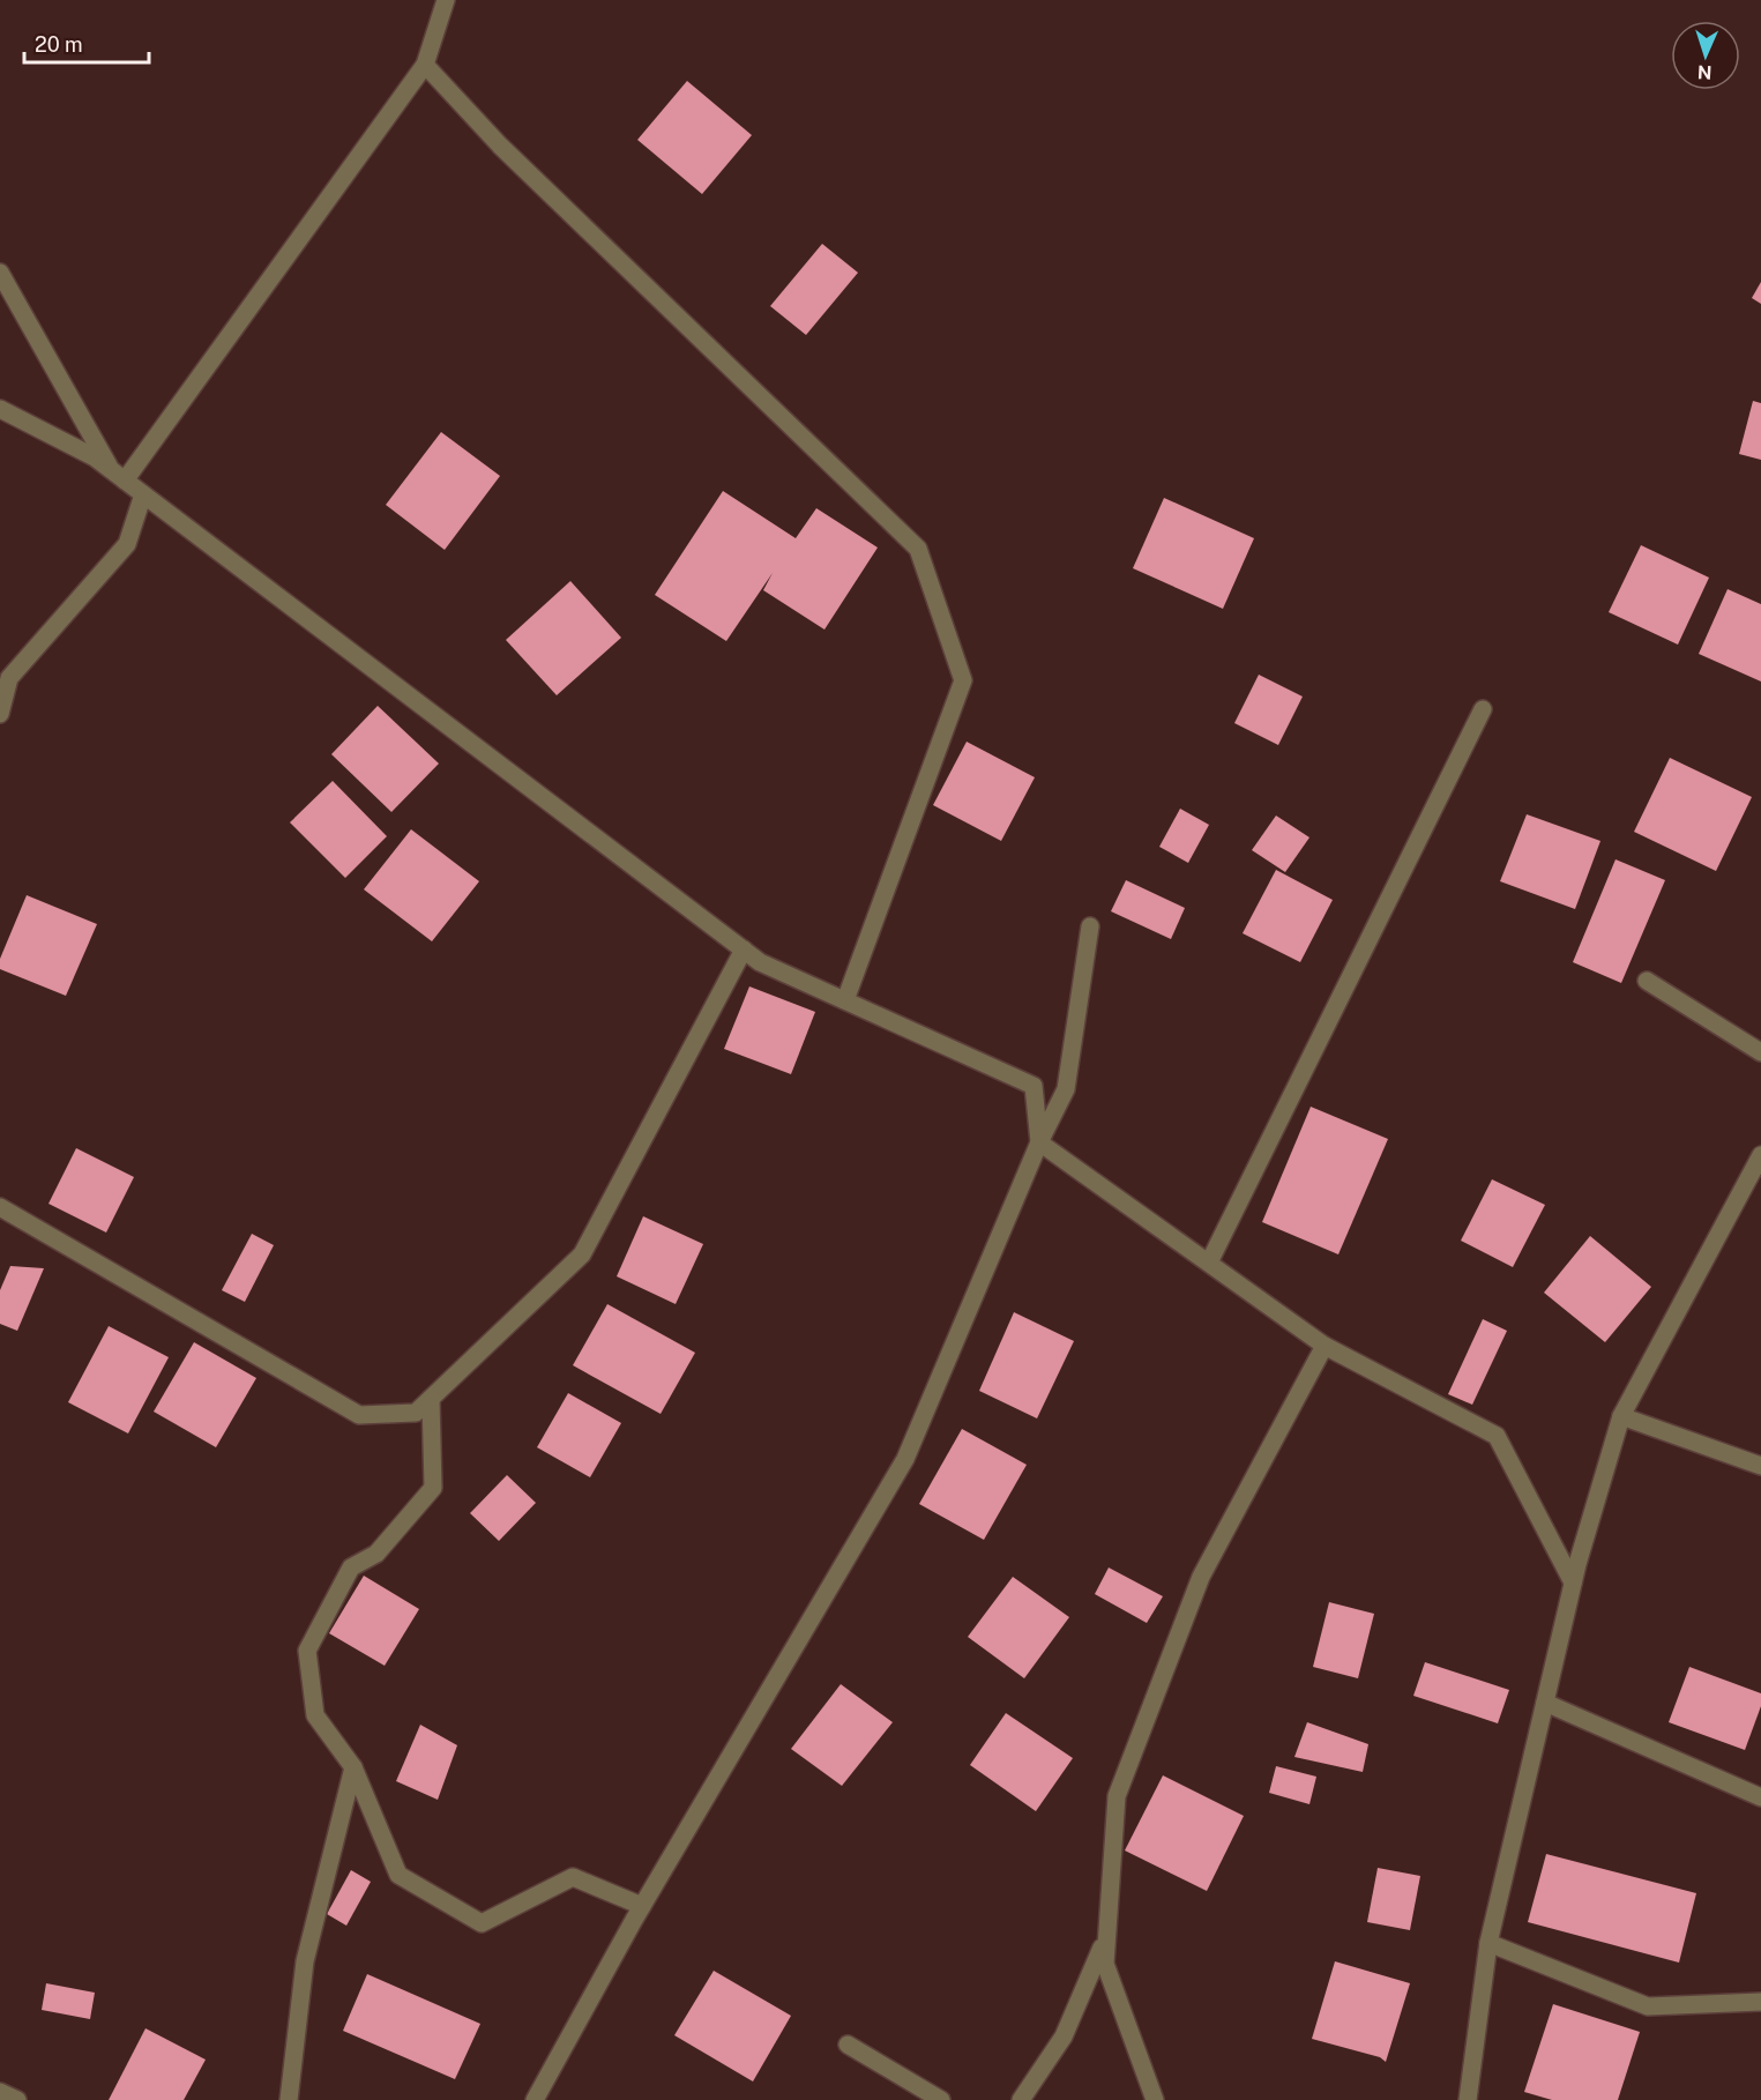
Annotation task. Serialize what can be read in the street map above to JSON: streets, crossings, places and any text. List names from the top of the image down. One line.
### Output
{"scale_bar":"20 m","north":"bottom"}
